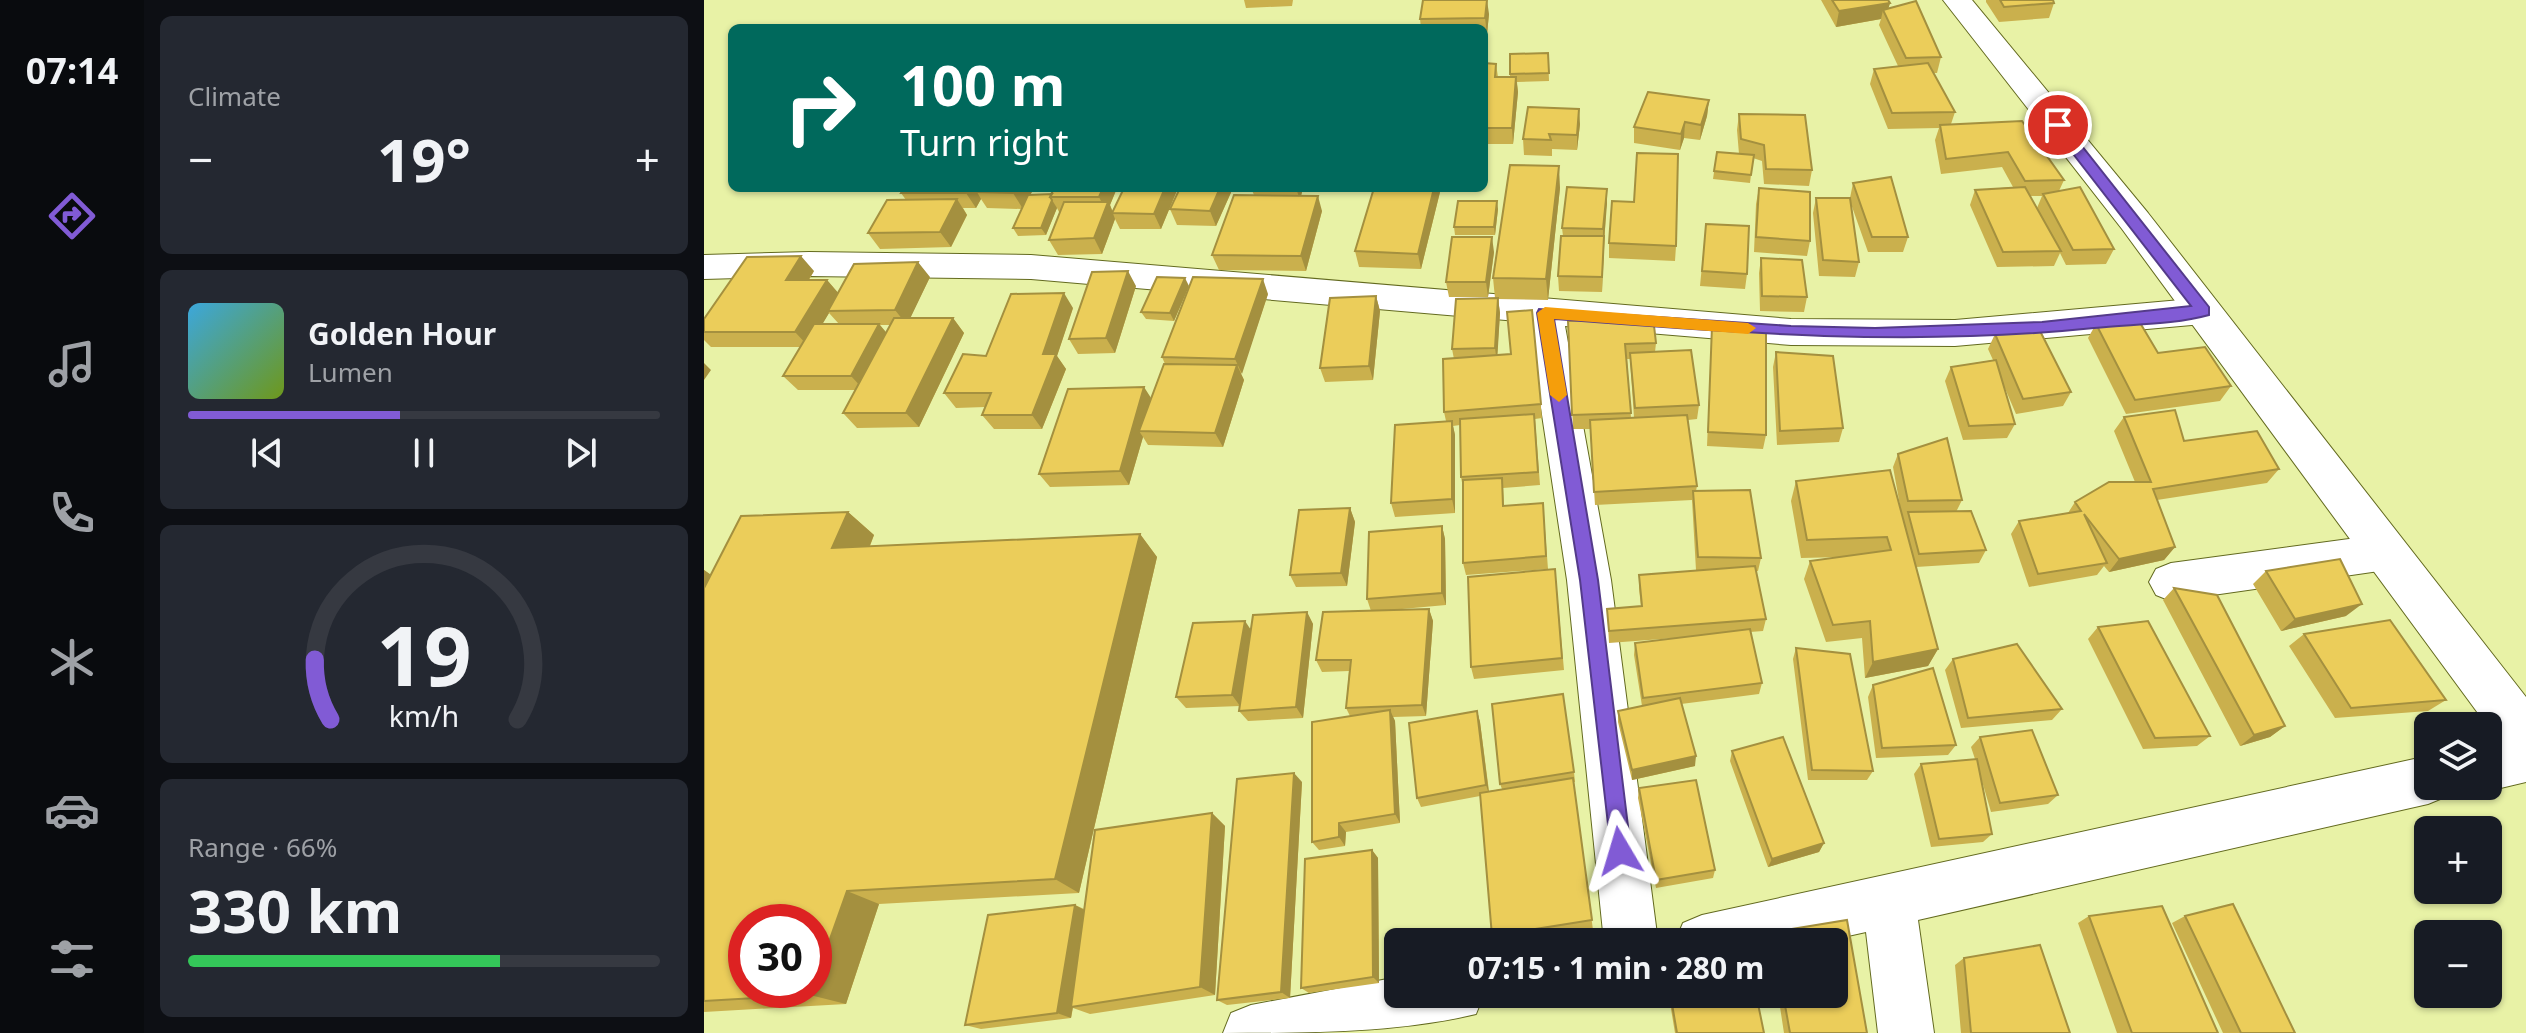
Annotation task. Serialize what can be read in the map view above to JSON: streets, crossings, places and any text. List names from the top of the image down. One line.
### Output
{"page":{"tabs":"07:14","tile":["Climate",["Range · 66%","330 km"]],"turn":["100 m","Turn right"],"heat":["−","19°","+"],"song":["Golden Hour","Lumen"],"map_buttons":["+","−"],"limit":"30","trip":"07:15 · 1 min · 280 m","gauge":["19","km/h"]}}
